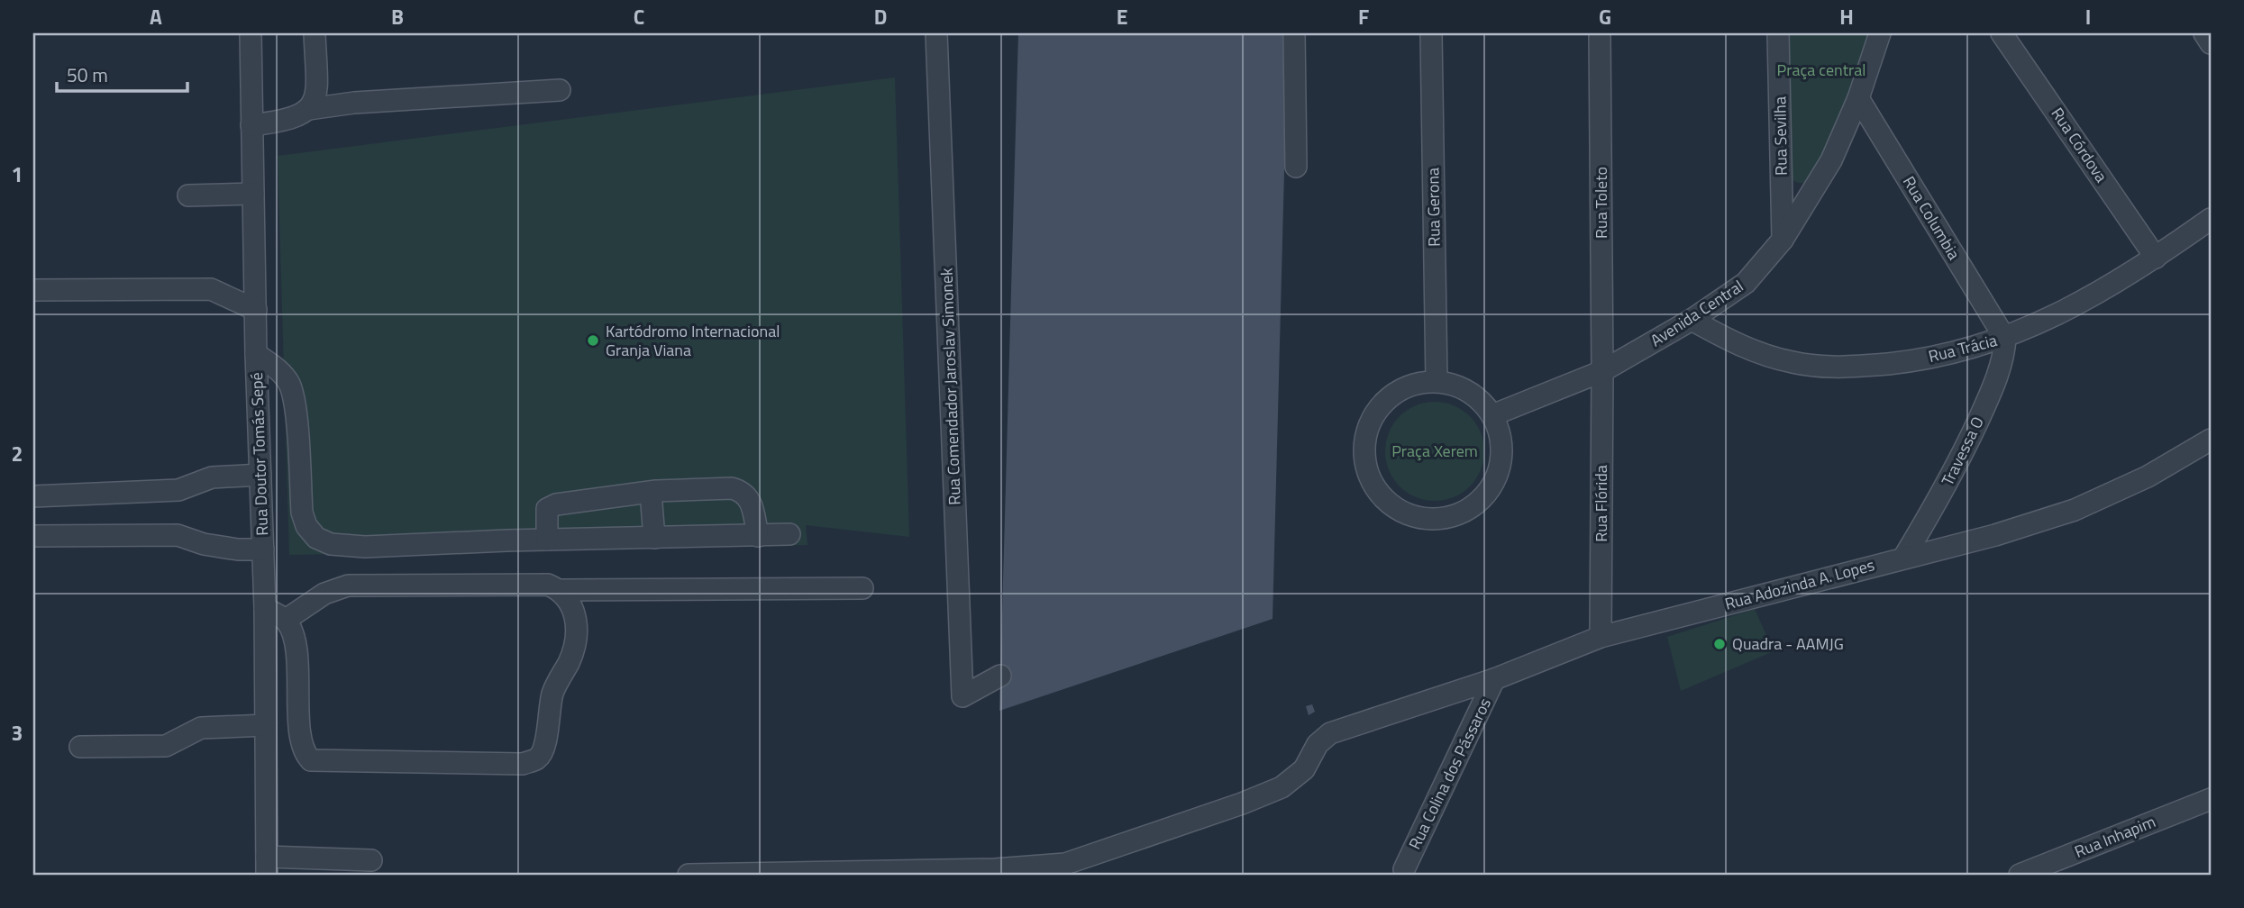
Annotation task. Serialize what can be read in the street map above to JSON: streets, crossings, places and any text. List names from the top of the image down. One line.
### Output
{"streets":{"street":["Rua Sevilha","Rua Córdova","Rua Toleto","Rua Gerona","Rua Columbia","Avenida Central","Rua Trácia","Rua Comendador Jaroslav Simonek","Travessa O","Rua Doutor Tomás Sepé","Rua Flórida","Rua Adozinda A. Lopes","Rua Colina dos Pássaros","Rua Inhapim"]},"crossings":[["Rua Sevilha","Avenida Central"],["Rua Córdova","Rua Trácia"],["Rua Toleto","Avenida Central"],["Rua Toleto","Rua Flórida"],["Rua Gerona","Avenida Central"],["Rua Columbia","Avenida Central"],["Rua Columbia","Rua Trácia"],["Rua Columbia","Travessa O"],["Avenida Central","Rua Trácia"],["Avenida Central","Rua Flórida"],["Rua Trácia","Travessa O"],["Travessa O","Rua Adozinda A. Lopes"],["Rua Flórida","Rua Adozinda A. Lopes"],["Rua Adozinda A. Lopes","Rua Colina dos Pássaros"]],"parks":["Praça central","Praça Xerem"],"places":["Kartódromo Internacional Granja Viana","Quadra - AAMJG"],"scale_bar":"50 m","grid":{"columns":["A","B","C","D","E","F","G","H","I"],"rows":["1","2","3"]}}
